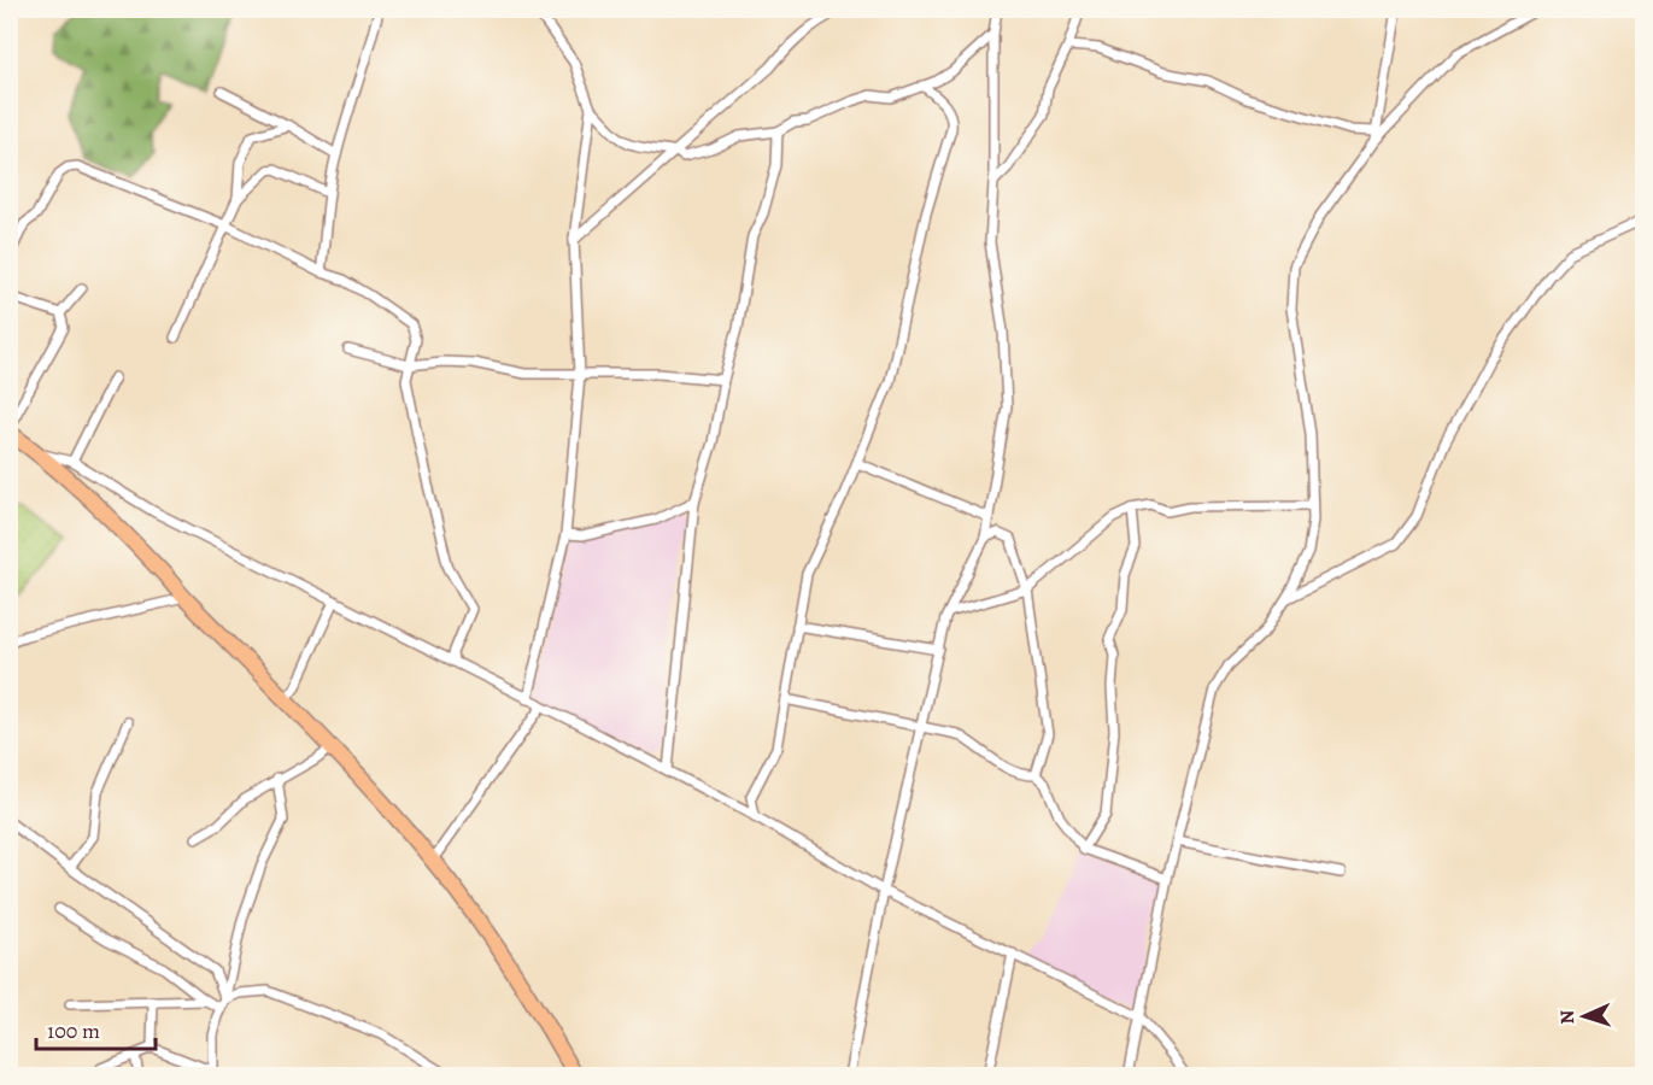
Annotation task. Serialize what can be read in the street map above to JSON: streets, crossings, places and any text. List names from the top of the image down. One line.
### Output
{"scale_bar":"100 m","north":"left"}
